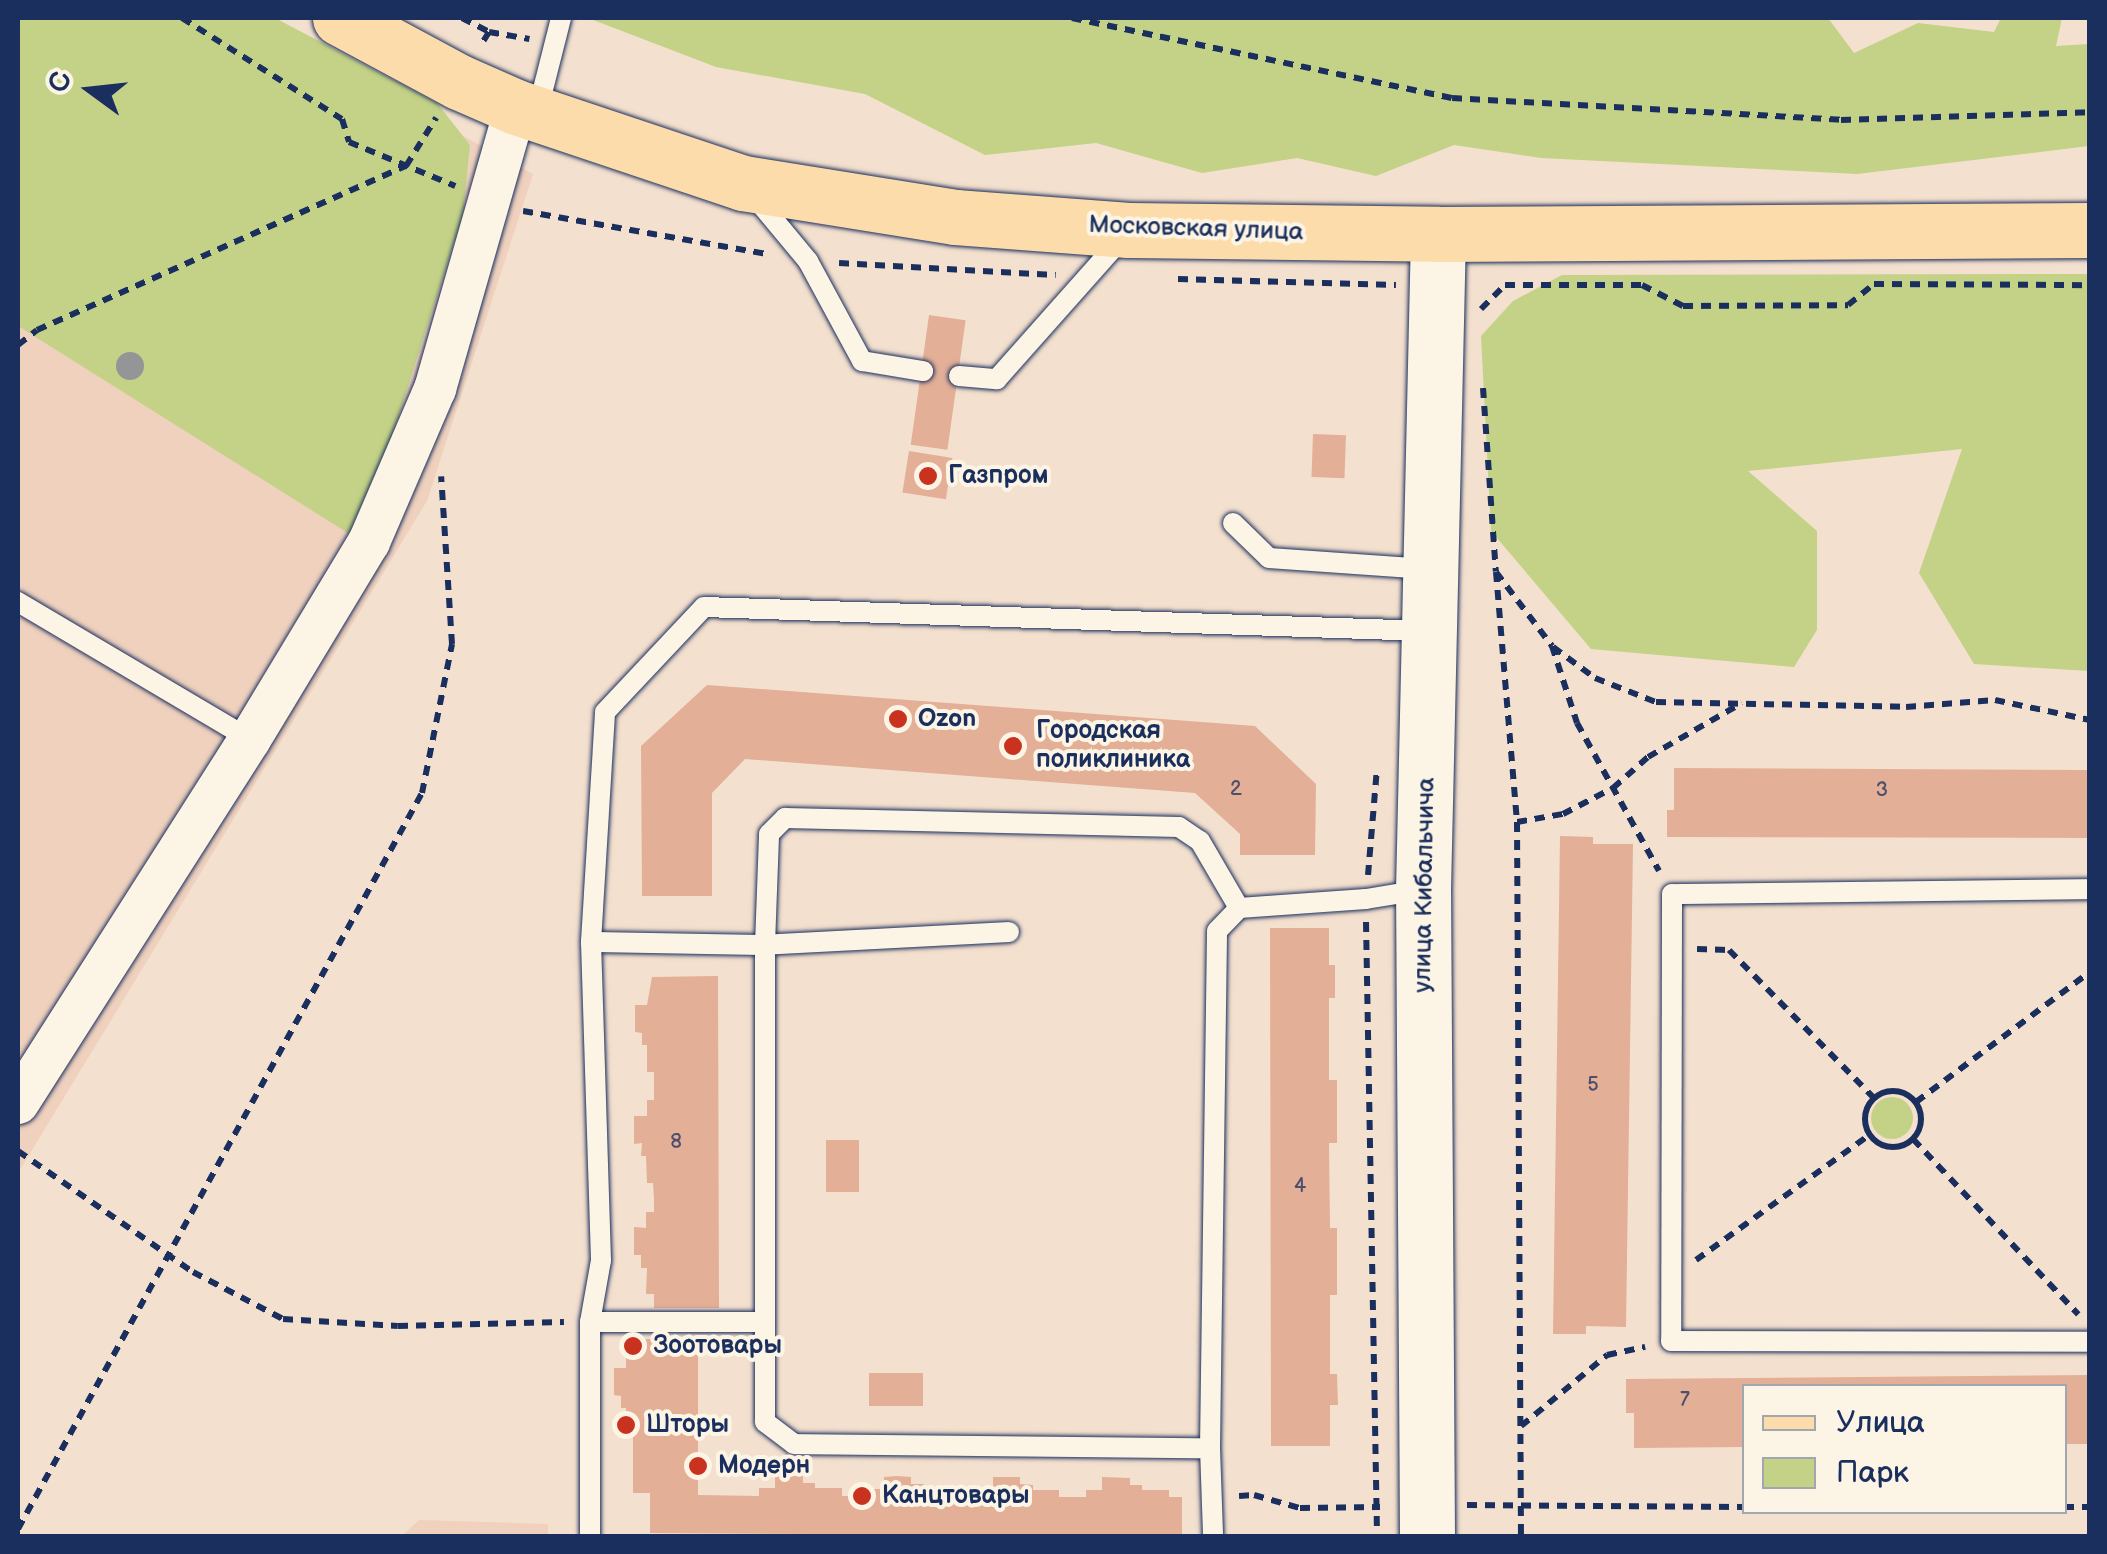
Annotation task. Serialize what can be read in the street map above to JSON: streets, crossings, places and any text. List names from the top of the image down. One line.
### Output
{"streets":{"main road":["Московская улица"],"street":["улица Кибальчича"]},"crossings":[["Московская улица","улица Кибальчича"]],"places":["Газпром","Ozon","Городская поликлиника","Зоотовары","Шторы","Модерн","Канцтовары"],"house_numbers":["2","3","5","8","4","7"],"legend":["Улица","Парк"],"north":"left"}
